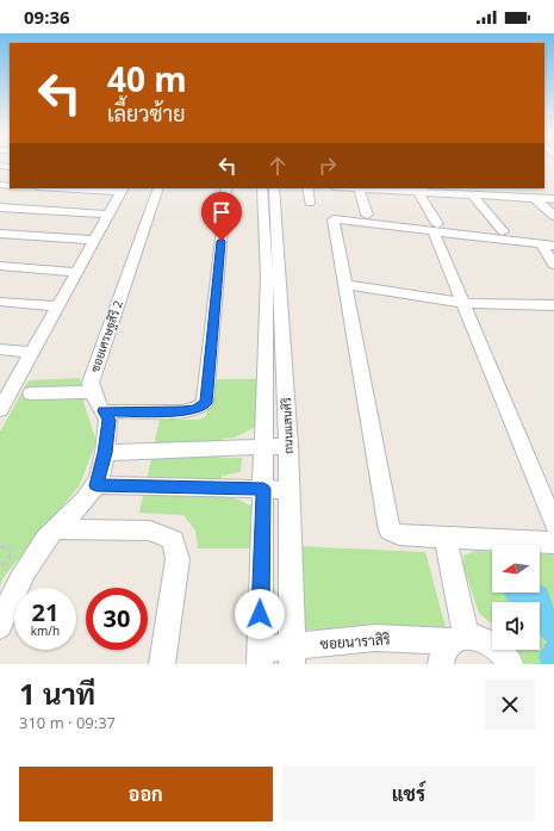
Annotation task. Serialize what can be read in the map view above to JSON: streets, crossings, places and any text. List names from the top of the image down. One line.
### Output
{"streets":{"street":["ซอยเศรษฐสิริ 2","ถนนแสนศิริ","ซอยนาราสิริ"]},"crossings":[["ถนนแสนศิริ","ซอยนาราสิริ"]],"north":"left","page":{"status":"09:36","turn":["40 m","เลี้ยวซ้าย"],"speed":"21 km/h","limit":"30","heading":["1 นาที","310 m · 09:37"],"buttons":["ออก","แชร์"]}}
